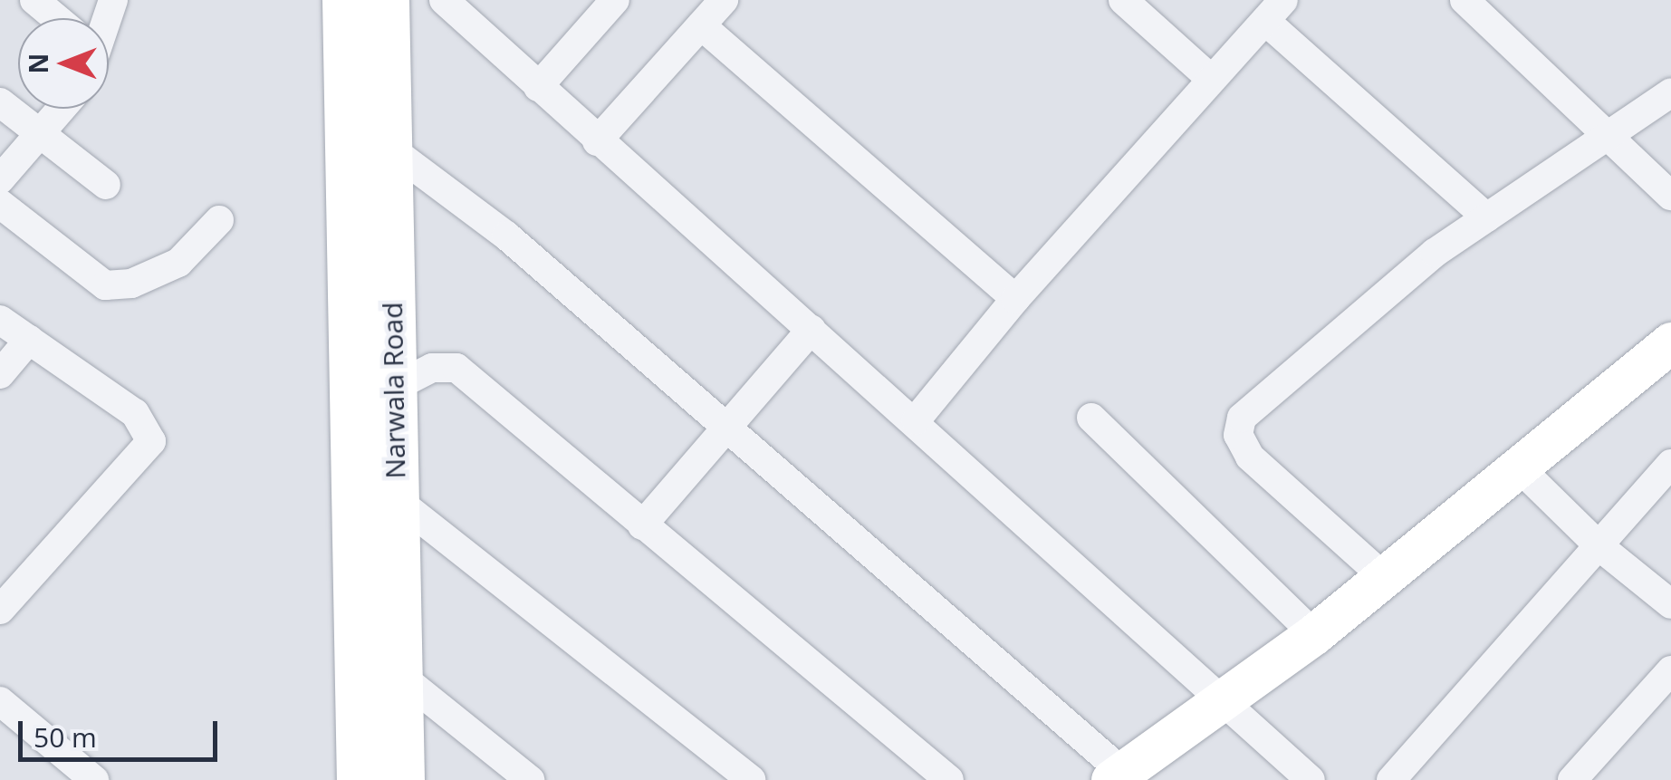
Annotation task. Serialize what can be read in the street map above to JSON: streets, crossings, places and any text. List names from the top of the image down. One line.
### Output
{"streets":{"main road":["Narwala Road"]},"scale_bar":"50 m","north":"left"}
